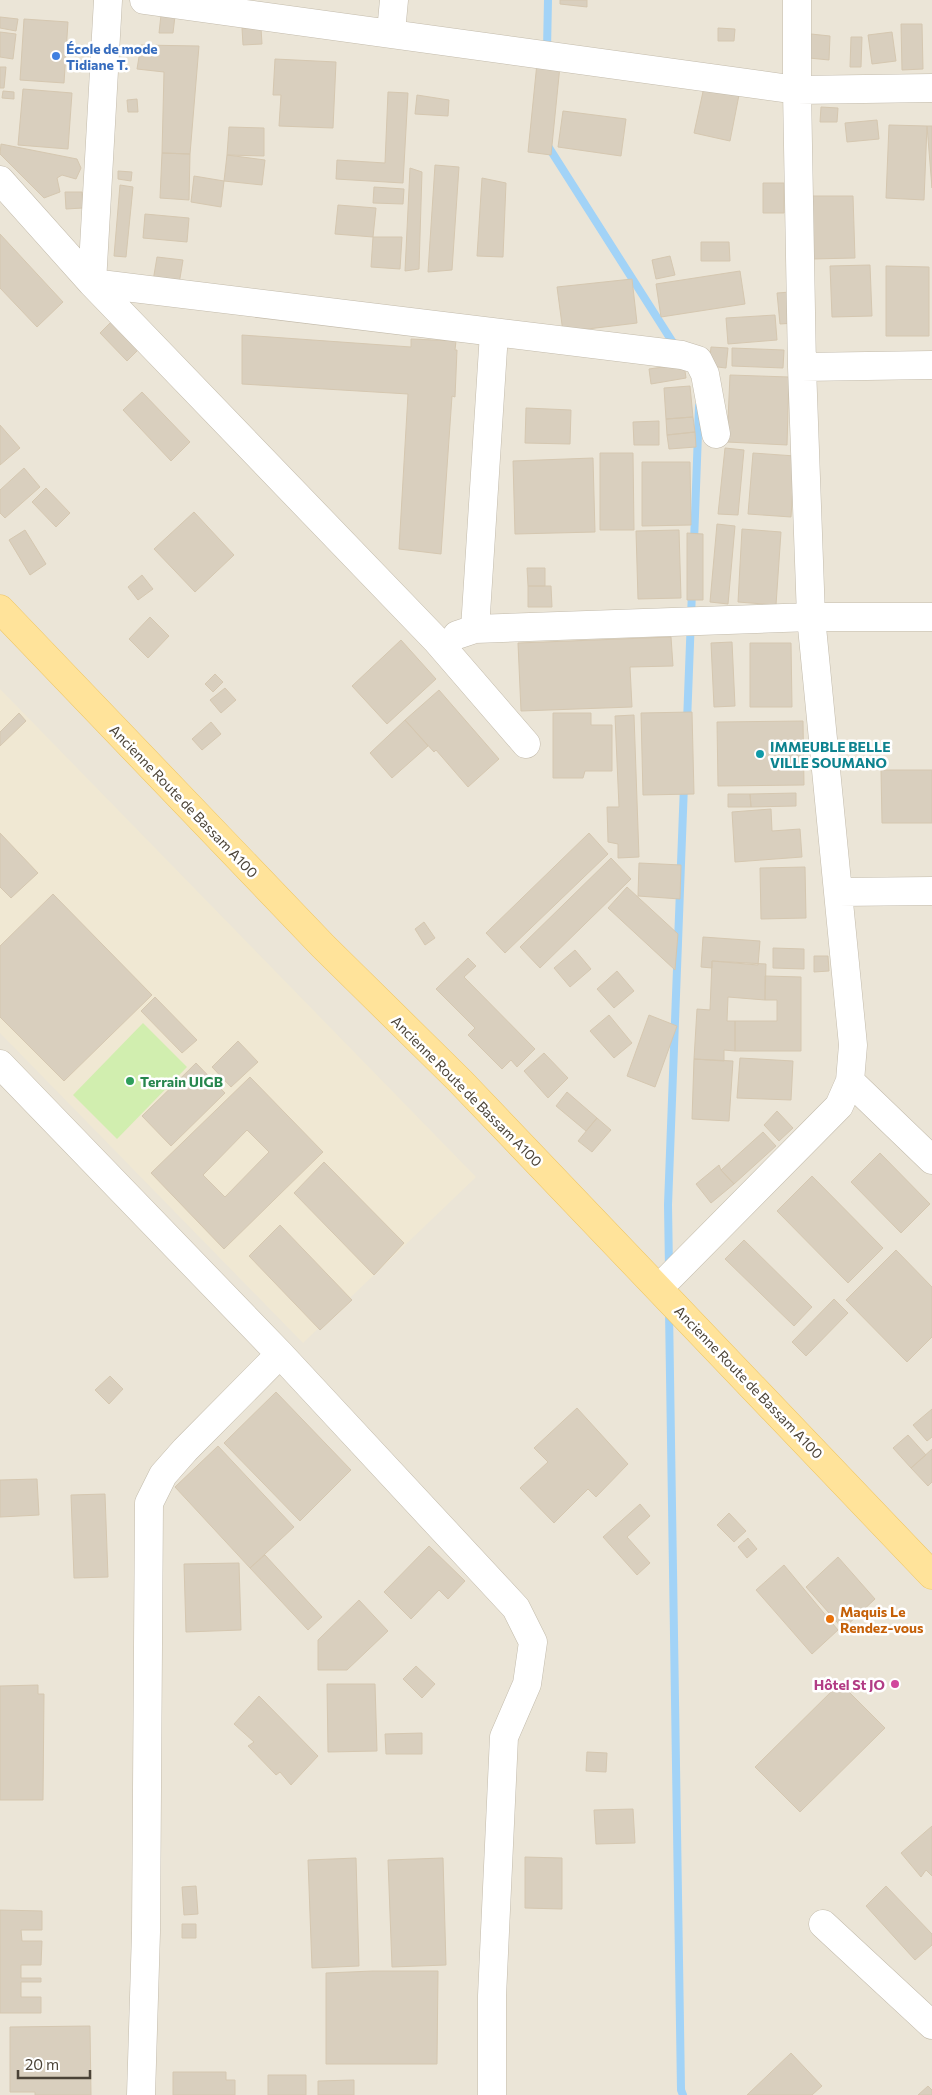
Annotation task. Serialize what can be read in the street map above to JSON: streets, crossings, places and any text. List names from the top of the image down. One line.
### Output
{"streets":{"main road":["Ancienne Route de Bassam A100"]},"places":["École de mode Tidiane T.","IMMEUBLE BELLE VILLE SOUMANO","Terrain UIGB","Maquis Le Rendez-vous","Hôtel St JO"],"scale_bar":"20 m"}
